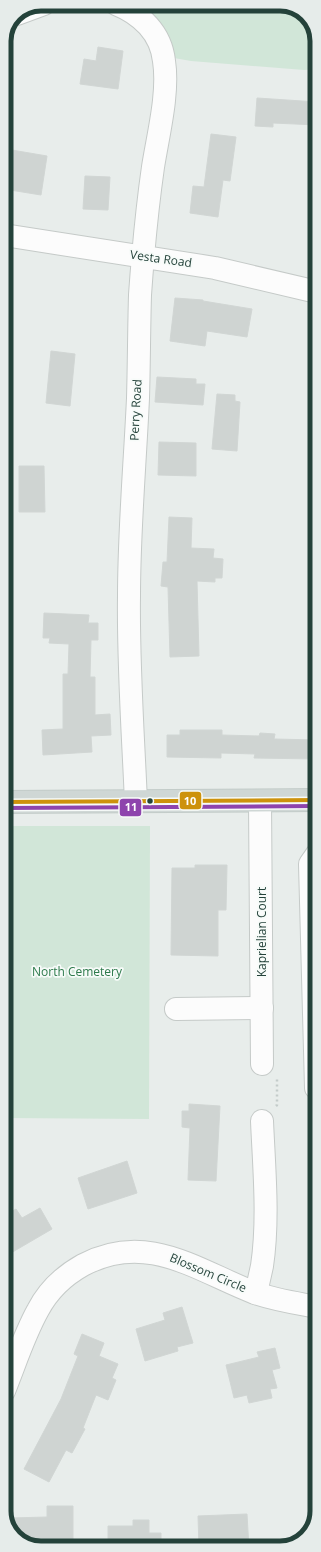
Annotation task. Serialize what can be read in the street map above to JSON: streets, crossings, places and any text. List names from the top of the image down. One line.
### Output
{"streets":{"street":["Vesta Road","Perry Road","Kaprielian Court","Blossom Circle"]},"crossings":[["Vesta Road","Perry Road"]],"parks":["North Cemetery"],"lines":["transit line 10","transit line 11"]}
